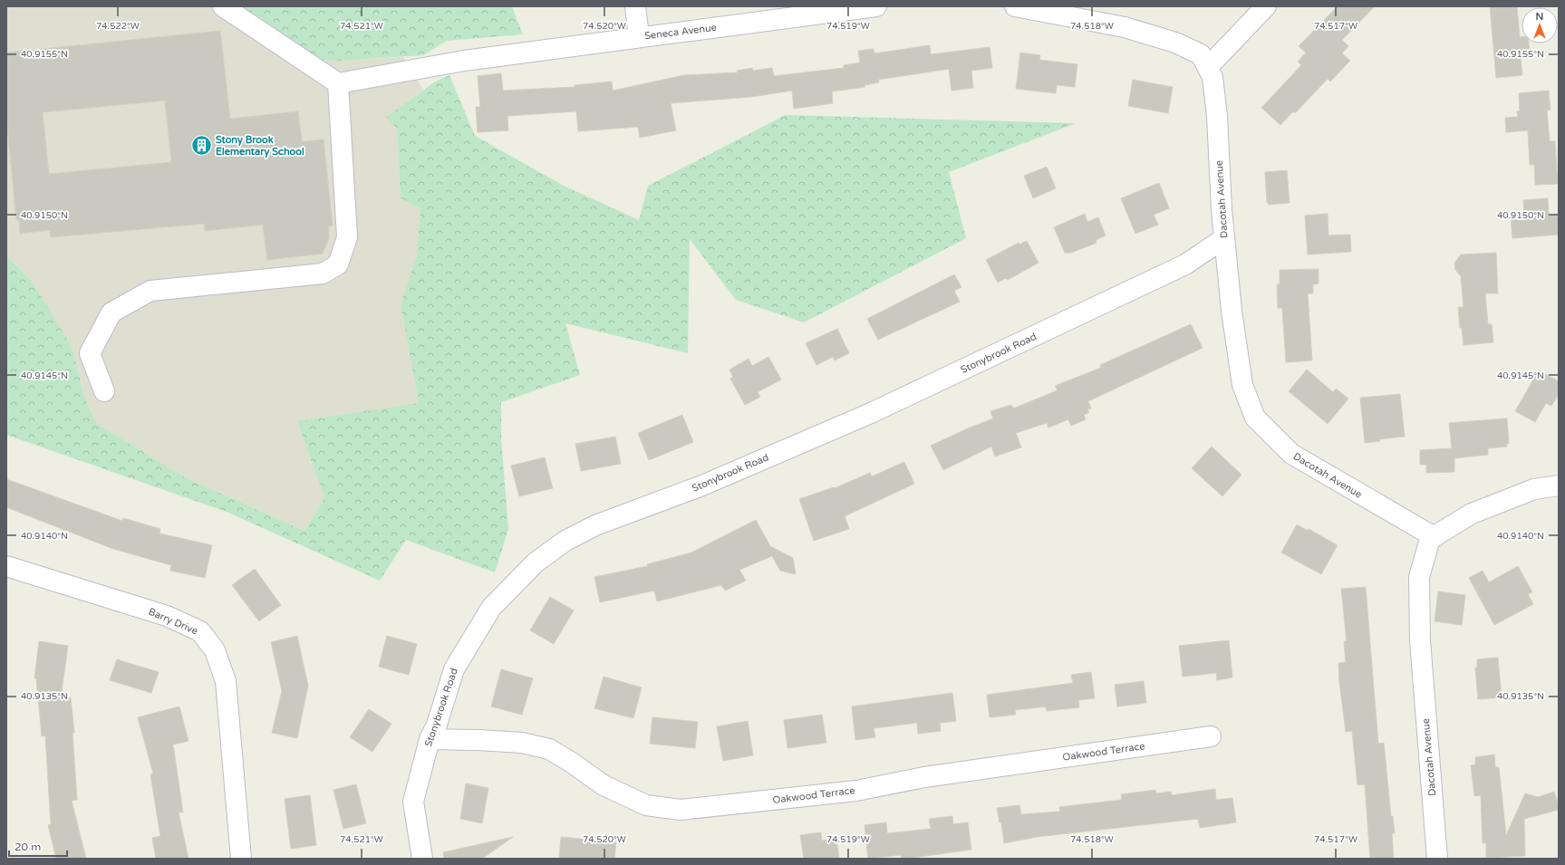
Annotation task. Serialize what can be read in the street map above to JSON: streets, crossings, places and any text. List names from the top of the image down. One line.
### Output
{"streets":{"street":["Seneca Avenue","Dacotah Avenue","Stonybrook Road","Barry Drive","Oakwood Terrace"]},"crossings":[["Dacotah Avenue","Stonybrook Road"],["Stonybrook Road","Oakwood Terrace"]],"places":{"building":["Stony Brook Elementary School"]},"scale_bar":"20 m","north":"top","coordinates":["74.522°W","74.521°W","74.520°W","74.519°W","74.518°W","74.517°W","40.9155°N","40.9150°N","40.9145°N","40.9140°N","40.9135°N"]}
